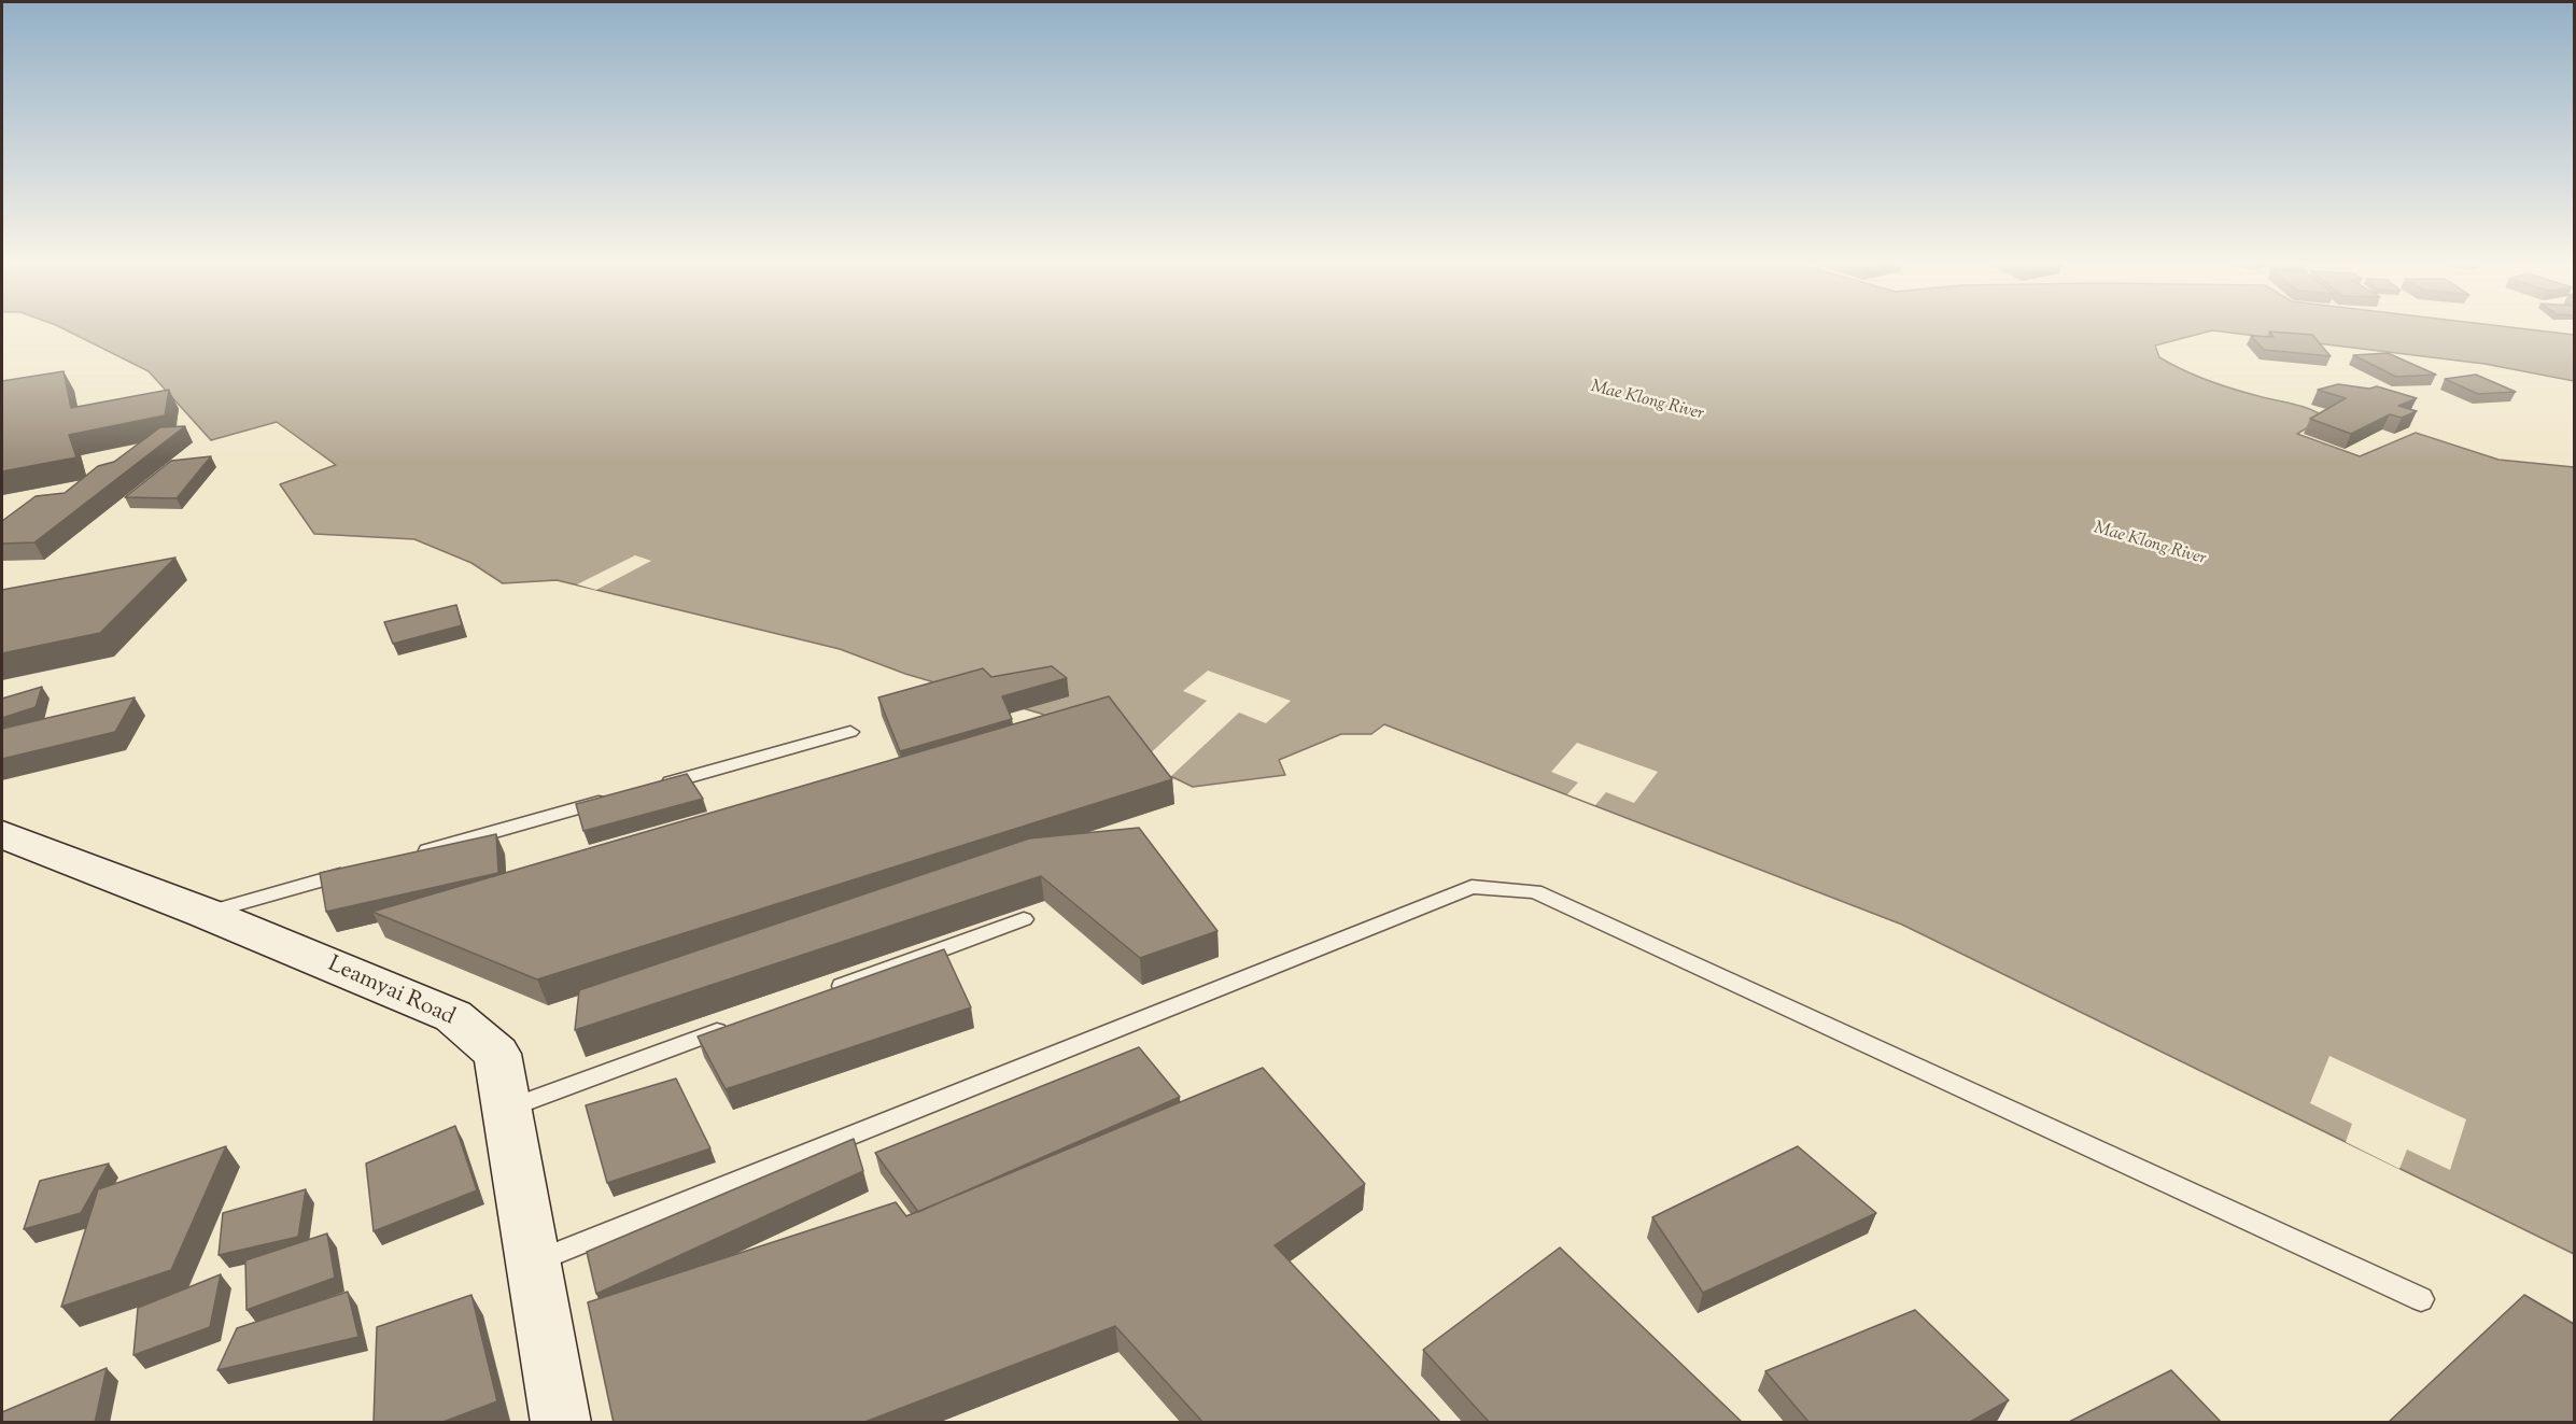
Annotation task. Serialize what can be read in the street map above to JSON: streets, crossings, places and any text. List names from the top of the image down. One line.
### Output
{"streets":{"street":["Leamyai Road"]},"water":["Mae Klong River"]}
